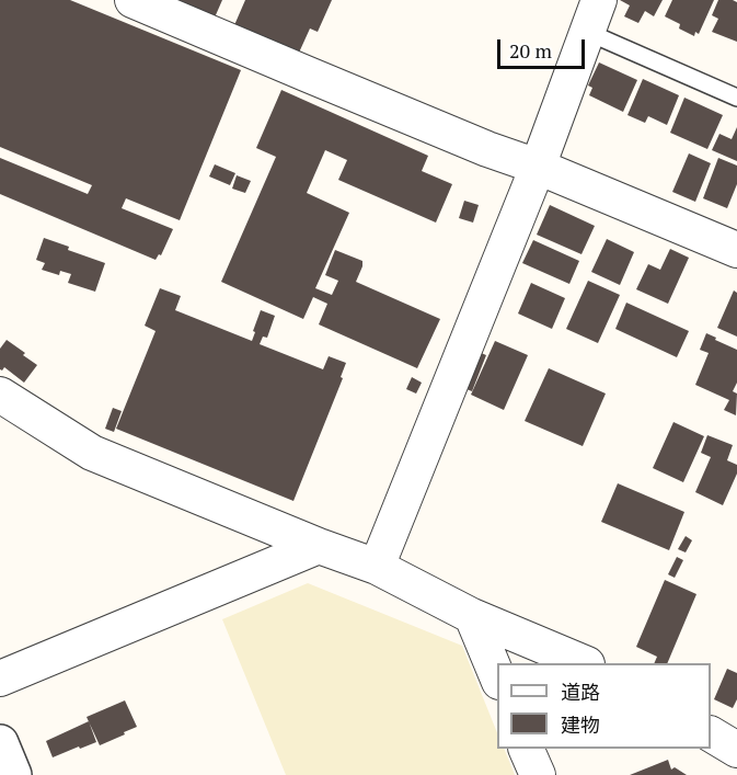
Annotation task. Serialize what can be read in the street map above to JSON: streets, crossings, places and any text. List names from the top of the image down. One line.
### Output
{"legend":["道路","建物"],"scale_bar":"20 m"}
